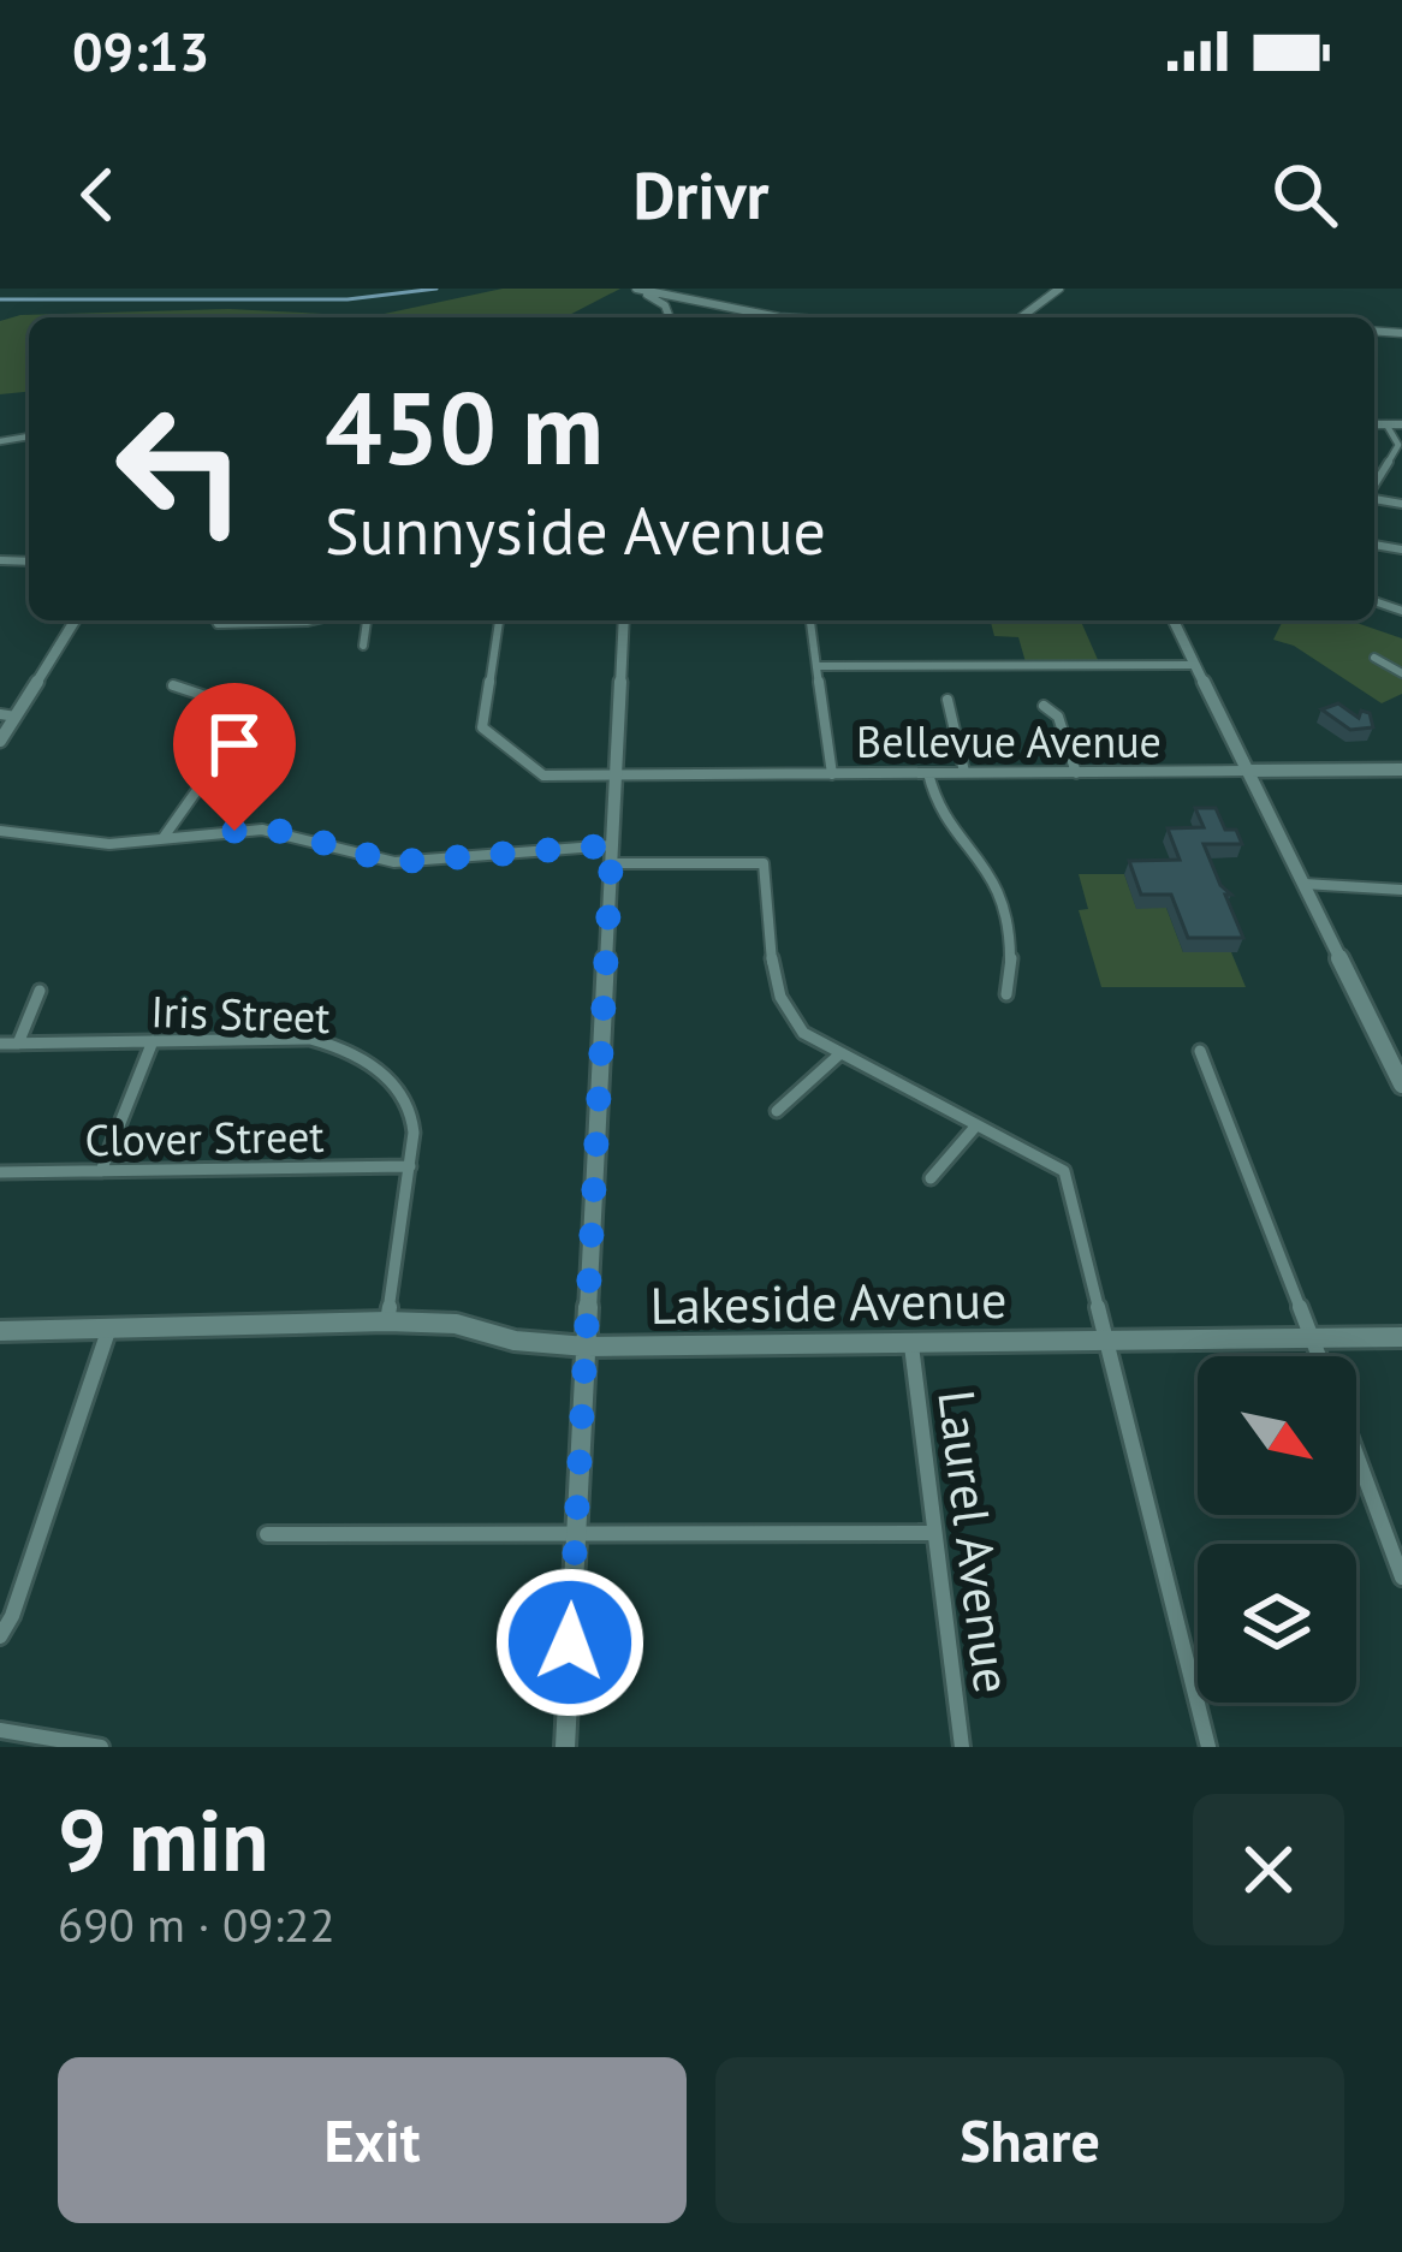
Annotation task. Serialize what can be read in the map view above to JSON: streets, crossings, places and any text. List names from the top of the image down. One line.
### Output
{"streets":{"street":["Bellevue Avenue","Iris Street","Clover Street","Lakeside Avenue","Laurel Avenue"]},"crossings":[["Iris Street","Clover Street"],["Iris Street","Lakeside Avenue"],["Lakeside Avenue","Laurel Avenue"]],"north":"bottom right","page":{"status":"09:13","header":"Drivr","turn":["450 m","Sunnyside Avenue"],"heading":["9 min","690 m · 09:22"],"buttons":["Exit","Share"]}}
